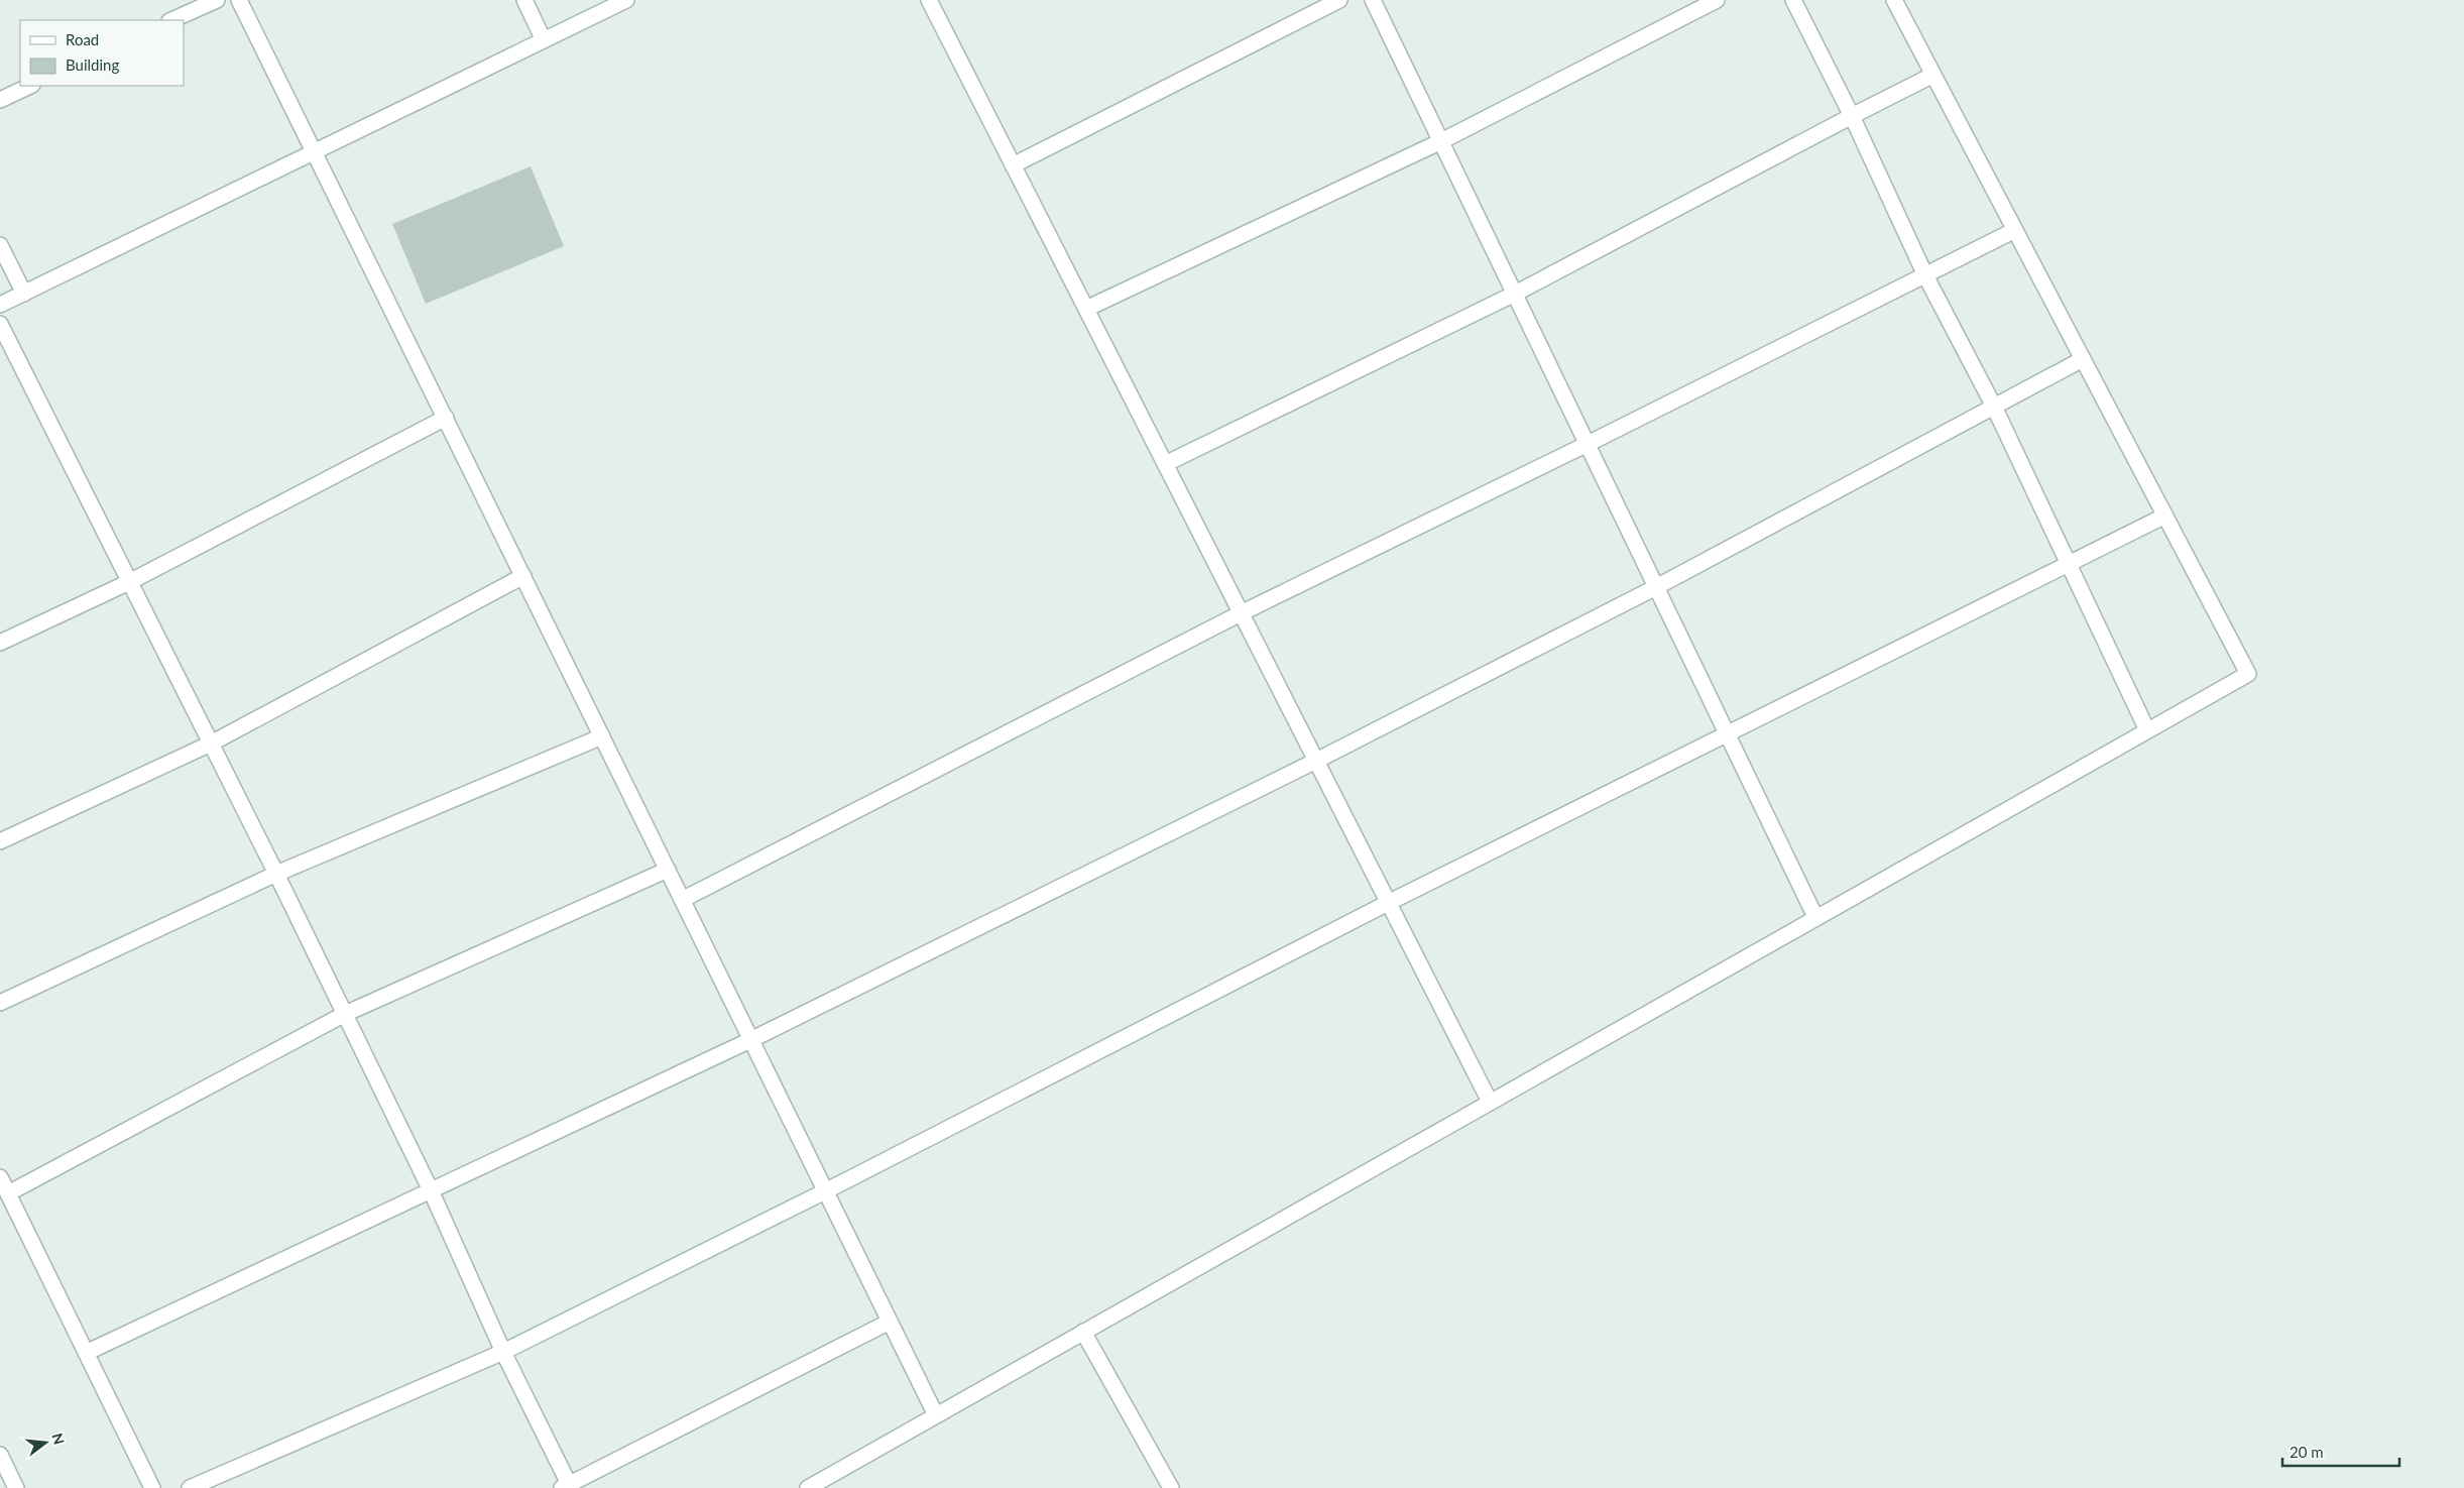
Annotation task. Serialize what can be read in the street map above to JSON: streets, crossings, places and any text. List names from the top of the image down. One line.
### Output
{"legend":["Road","Building"],"scale_bar":"20 m","north":"right"}
